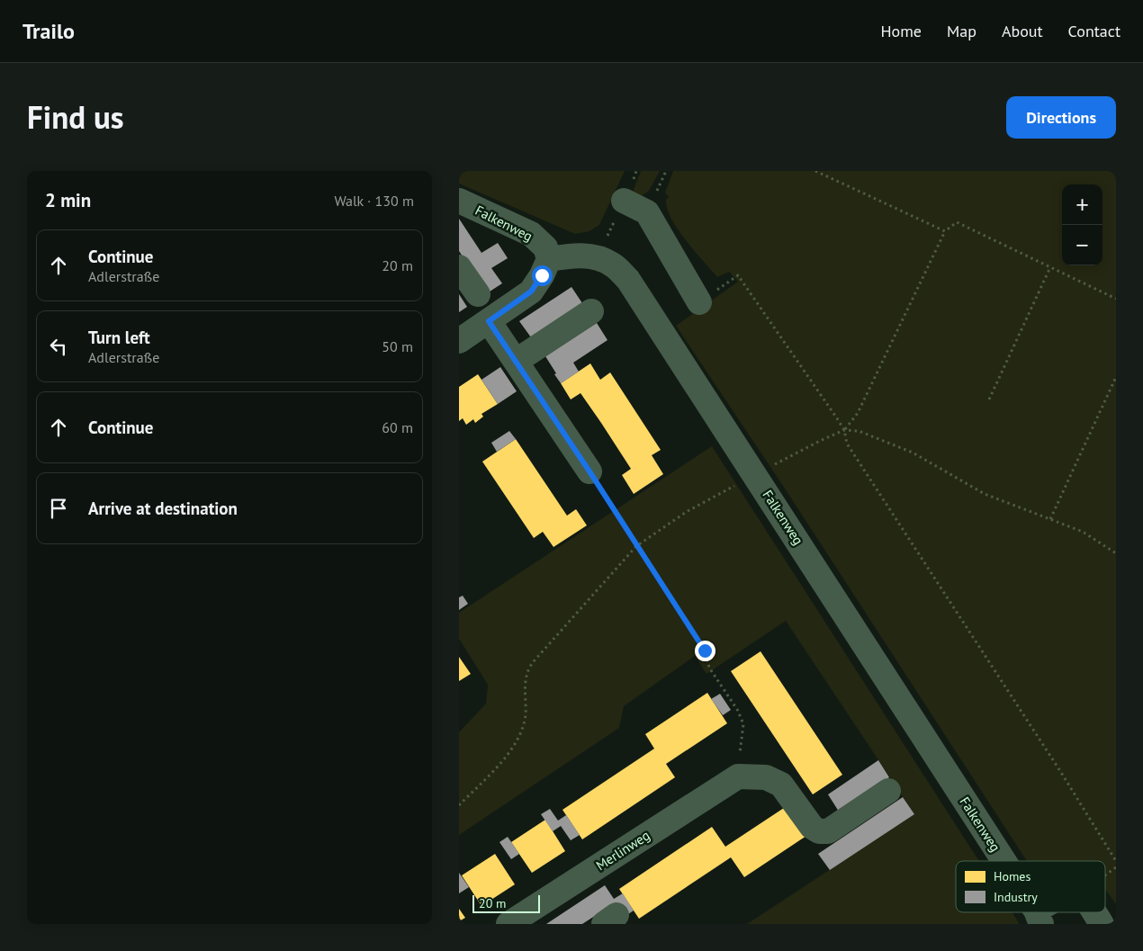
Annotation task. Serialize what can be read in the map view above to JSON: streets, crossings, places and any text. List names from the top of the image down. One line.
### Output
{"streets":{"street":["Falkenweg","Merlinweg"]},"legend":["Homes","Industry"],"scale_bar":"20 m","page":{"header":"Trailo","nav":["Home","Map","About","Contact"],"title":"Find us","buttons":"Directions","heading":["2 min","Walk · 130 m"],"map_buttons":["+","−"],"list":[["Continue","Adlerstraße","20 m"],["Turn left","Adlerstraße","50 m"],["Continue","60 m"],"Arrive at destination"],"scale":"20 m"}}
